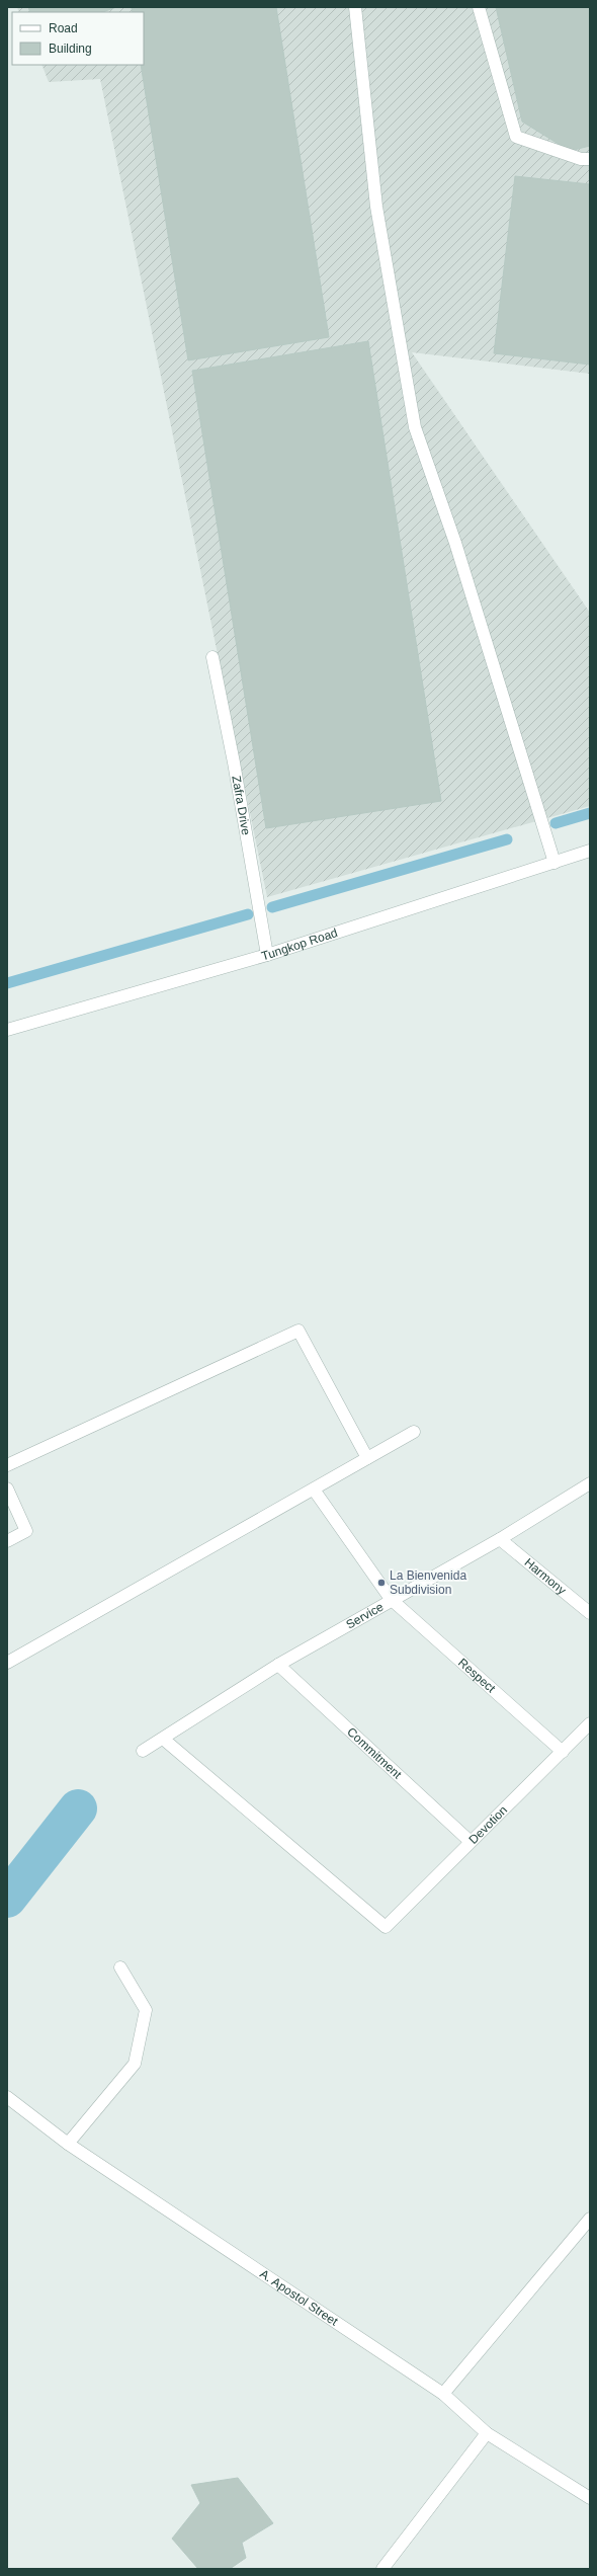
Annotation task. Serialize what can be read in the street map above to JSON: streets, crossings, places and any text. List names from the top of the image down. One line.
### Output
{"streets":{"street":["Zafra Drive","Tungkop Road","Harmony","Service","Respect","Commitment","Devotion","A. Apostol Street"]},"crossings":[["Zafra Drive","Tungkop Road"],["Harmony","Service"],["Service","Respect"],["Service","Commitment"],["Service","Devotion"],["Respect","Devotion"],["Commitment","Devotion"]],"places":["La Bienvenida Subdivision"],"legend":["Road","Building"]}
